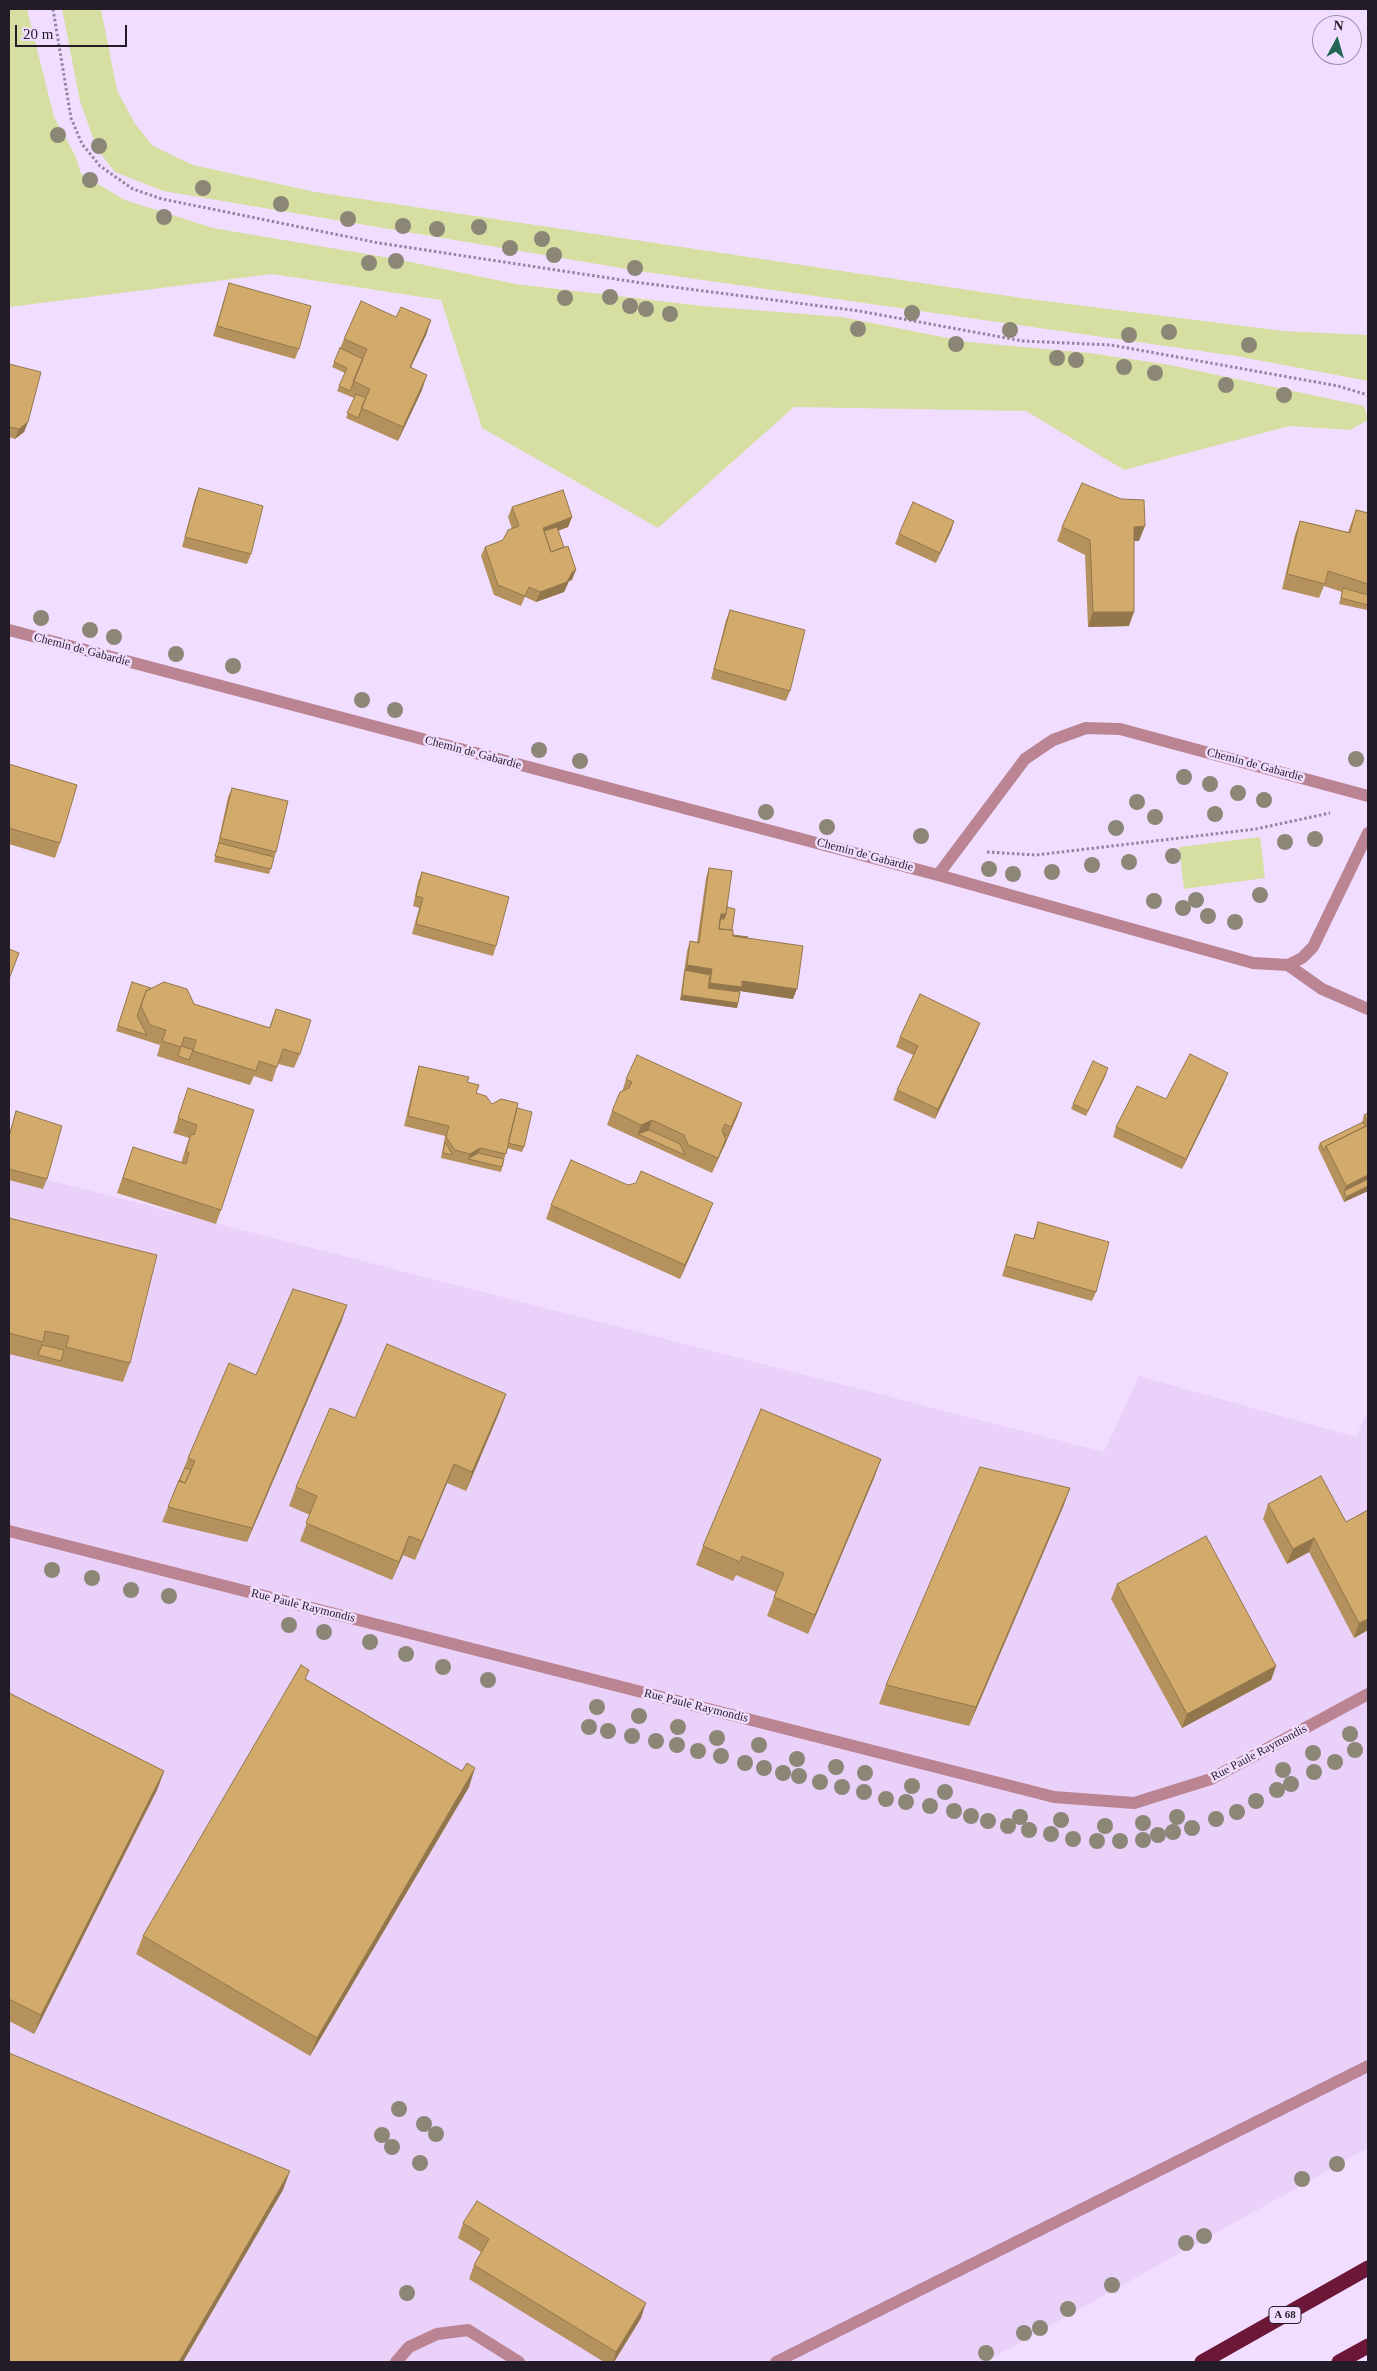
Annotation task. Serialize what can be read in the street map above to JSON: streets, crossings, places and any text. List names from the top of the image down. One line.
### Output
{"streets":{"highway":["A 68"],"street":["Chemin de Gabardie","Rue Paule Raymondis"]},"scale_bar":"20 m","north":"top"}
